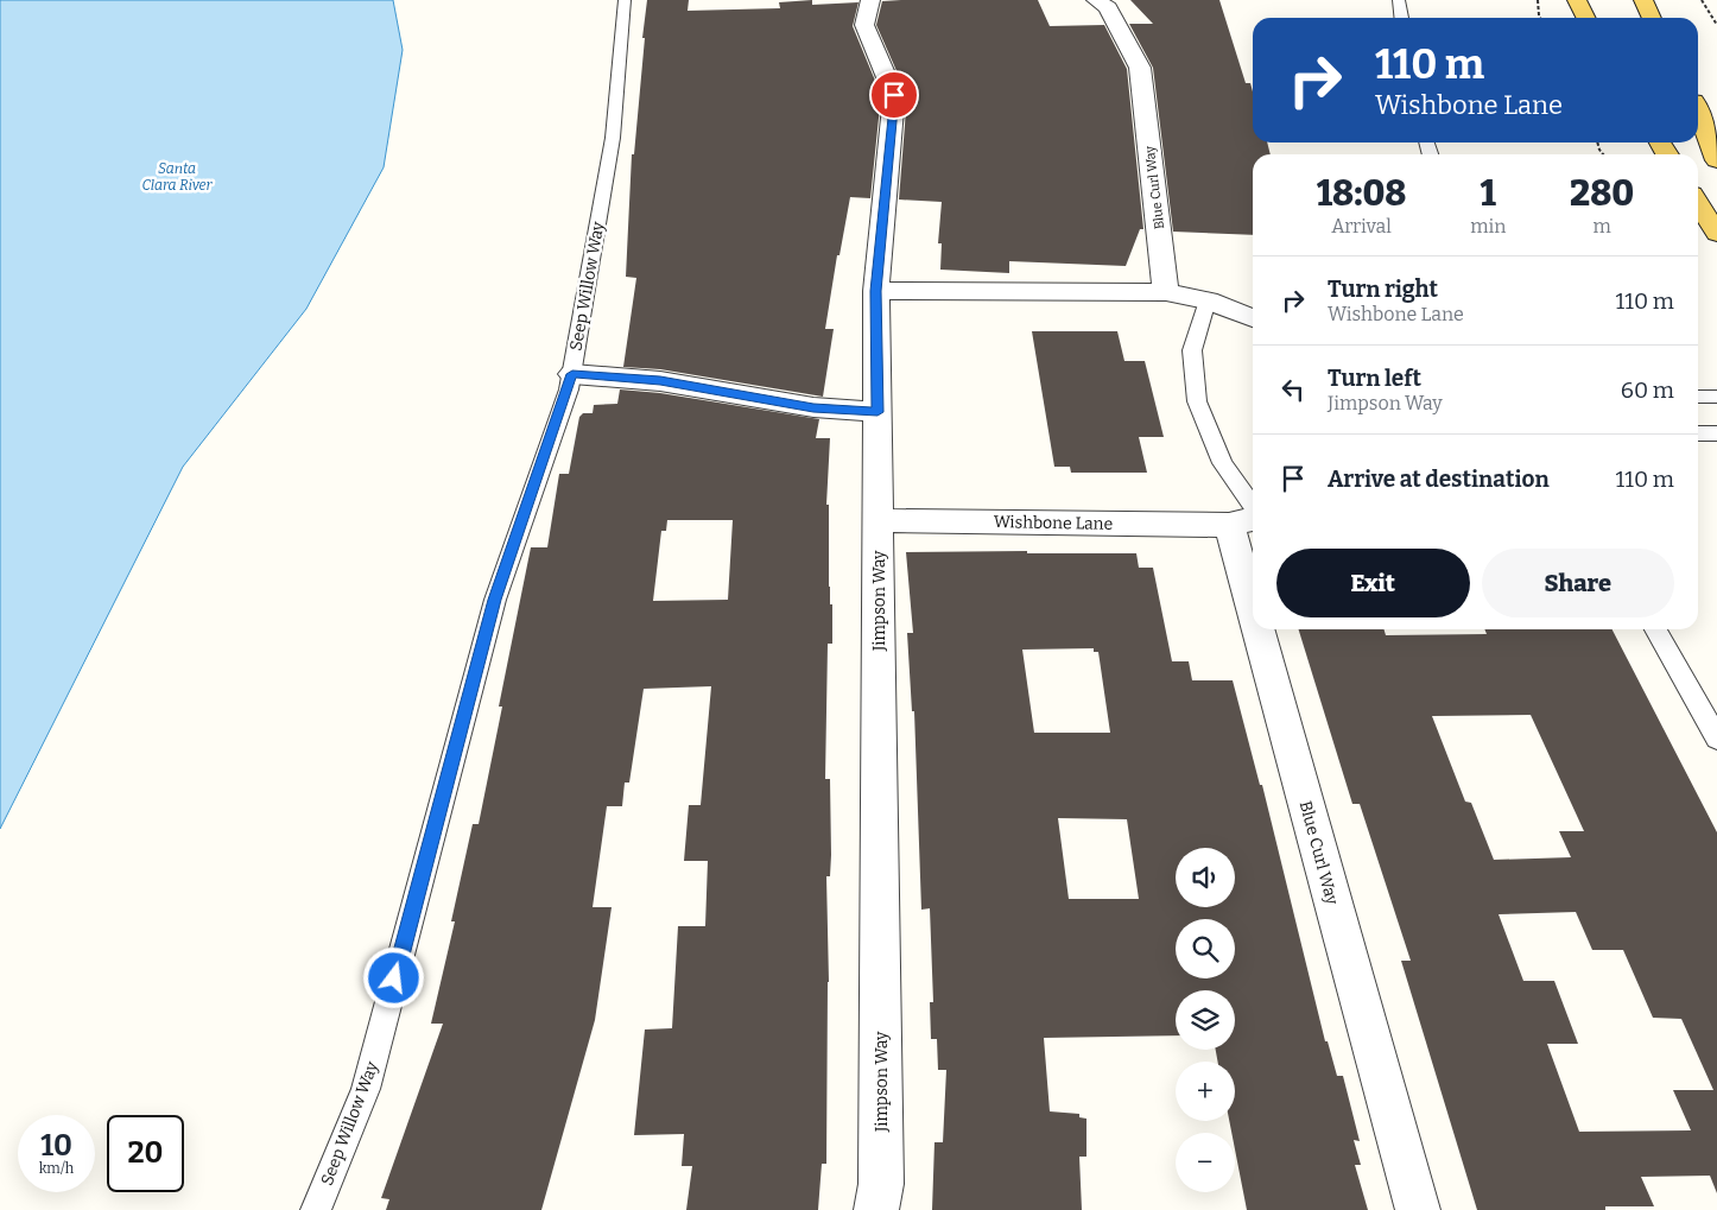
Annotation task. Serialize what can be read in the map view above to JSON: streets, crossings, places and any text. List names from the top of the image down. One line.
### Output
{"streets":{"street":["Blue Curl Way","Wishbone Lane","Jimpson Way"],"lane":["Seep Willow Way"]},"crossings":[["Blue Curl Way","Wishbone Lane"],["Wishbone Lane","Jimpson Way"]],"water":["Santa Clara River"],"page":{"turn":["110 m","Wishbone Lane"],"eta":["18:08","Arrival","1","min","280","m"],"list":[{"name":"Turn right","note":"Wishbone Lane","value":"110 m"},{"name":"Turn left","note":"Jimpson Way","value":"60 m"},{"name":"Arrive at destination","value":"110 m"}],"buttons":["Exit","Share"],"map_buttons":["+","−"],"speed":"10 km/h","limit":"20"}}
